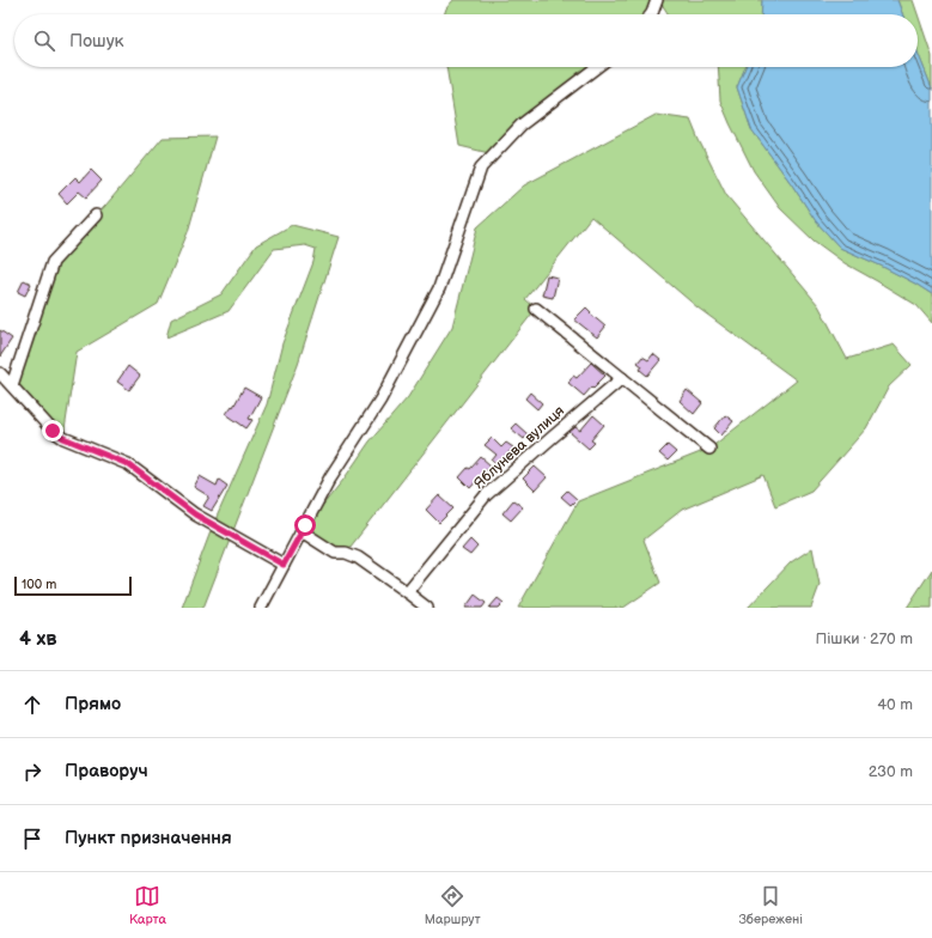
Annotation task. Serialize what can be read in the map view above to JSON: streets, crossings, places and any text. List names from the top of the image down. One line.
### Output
{"streets":{"street":["Яблунева вулиця"]},"scale_bar":"100 m","page":{"search":"Пошук","scale":"100 m","heading":["4 хв","Пішки · 270 m"],"list":[["Прямо","40 m"],["Праворуч","230 m"],"Пункт призначення"],"nav":["Карта","Маршрут","Збережені"]}}
